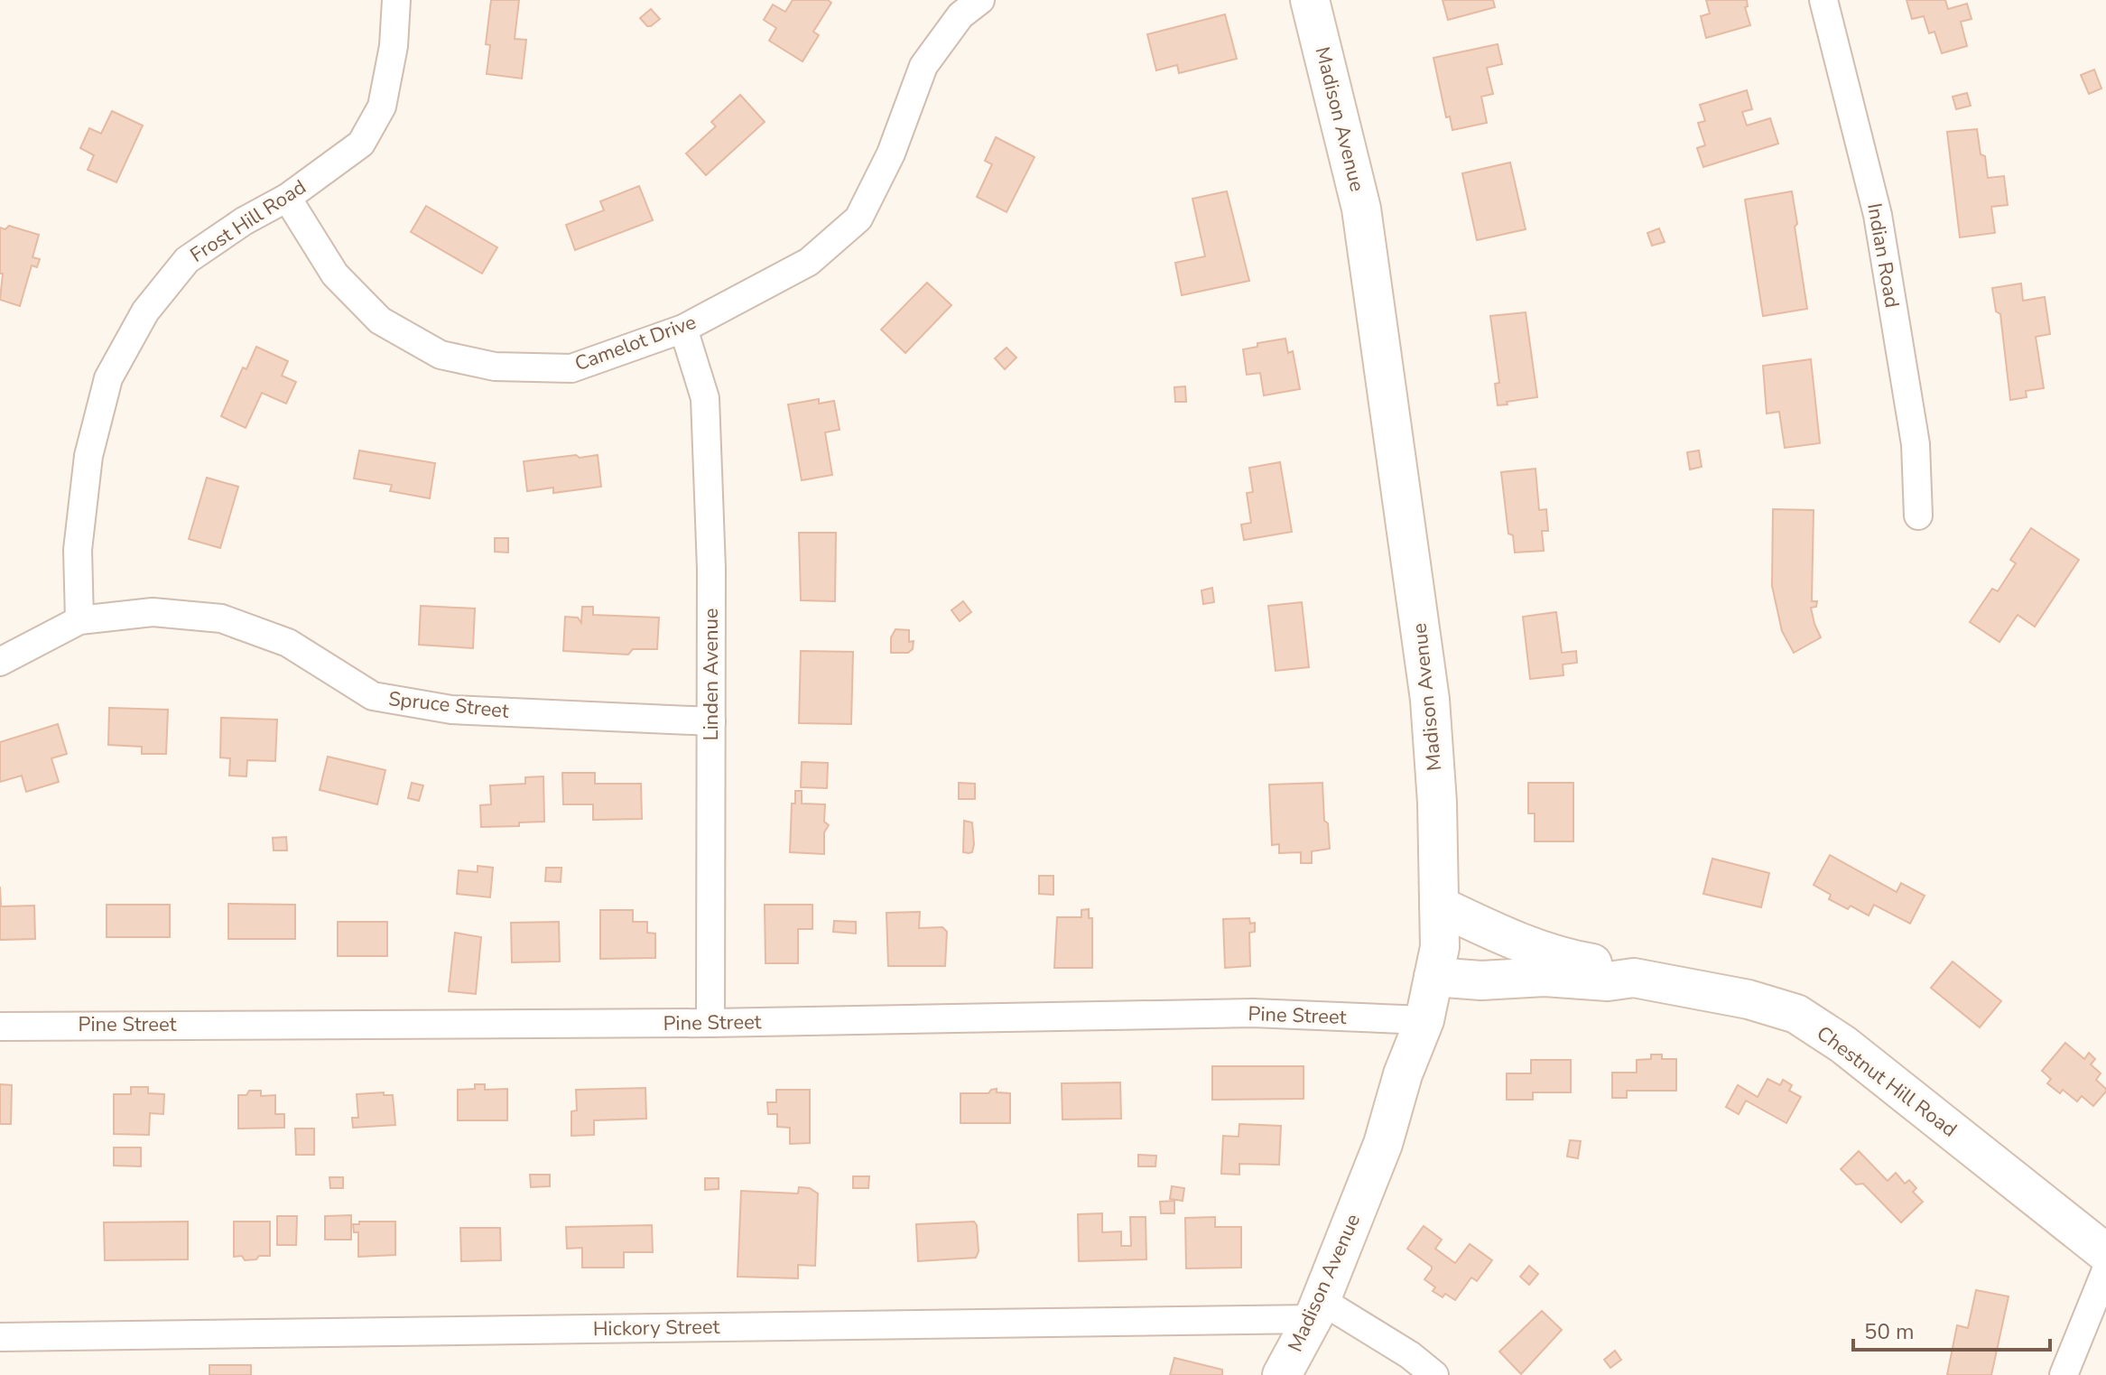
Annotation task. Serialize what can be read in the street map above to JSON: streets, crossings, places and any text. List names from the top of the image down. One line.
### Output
{"streets":{"street":["Madison Avenue","Frost Hill Road","Indian Road","Camelot Drive","Linden Avenue","Spruce Street","Pine Street","Chestnut Hill Road","Hickory Street"]},"crossings":[["Madison Avenue","Pine Street"],["Madison Avenue","Chestnut Hill Road"],["Madison Avenue","Hickory Street"],["Frost Hill Road","Camelot Drive"],["Frost Hill Road","Spruce Street"],["Camelot Drive","Linden Avenue"],["Linden Avenue","Spruce Street"],["Linden Avenue","Pine Street"]],"scale_bar":"50 m"}
